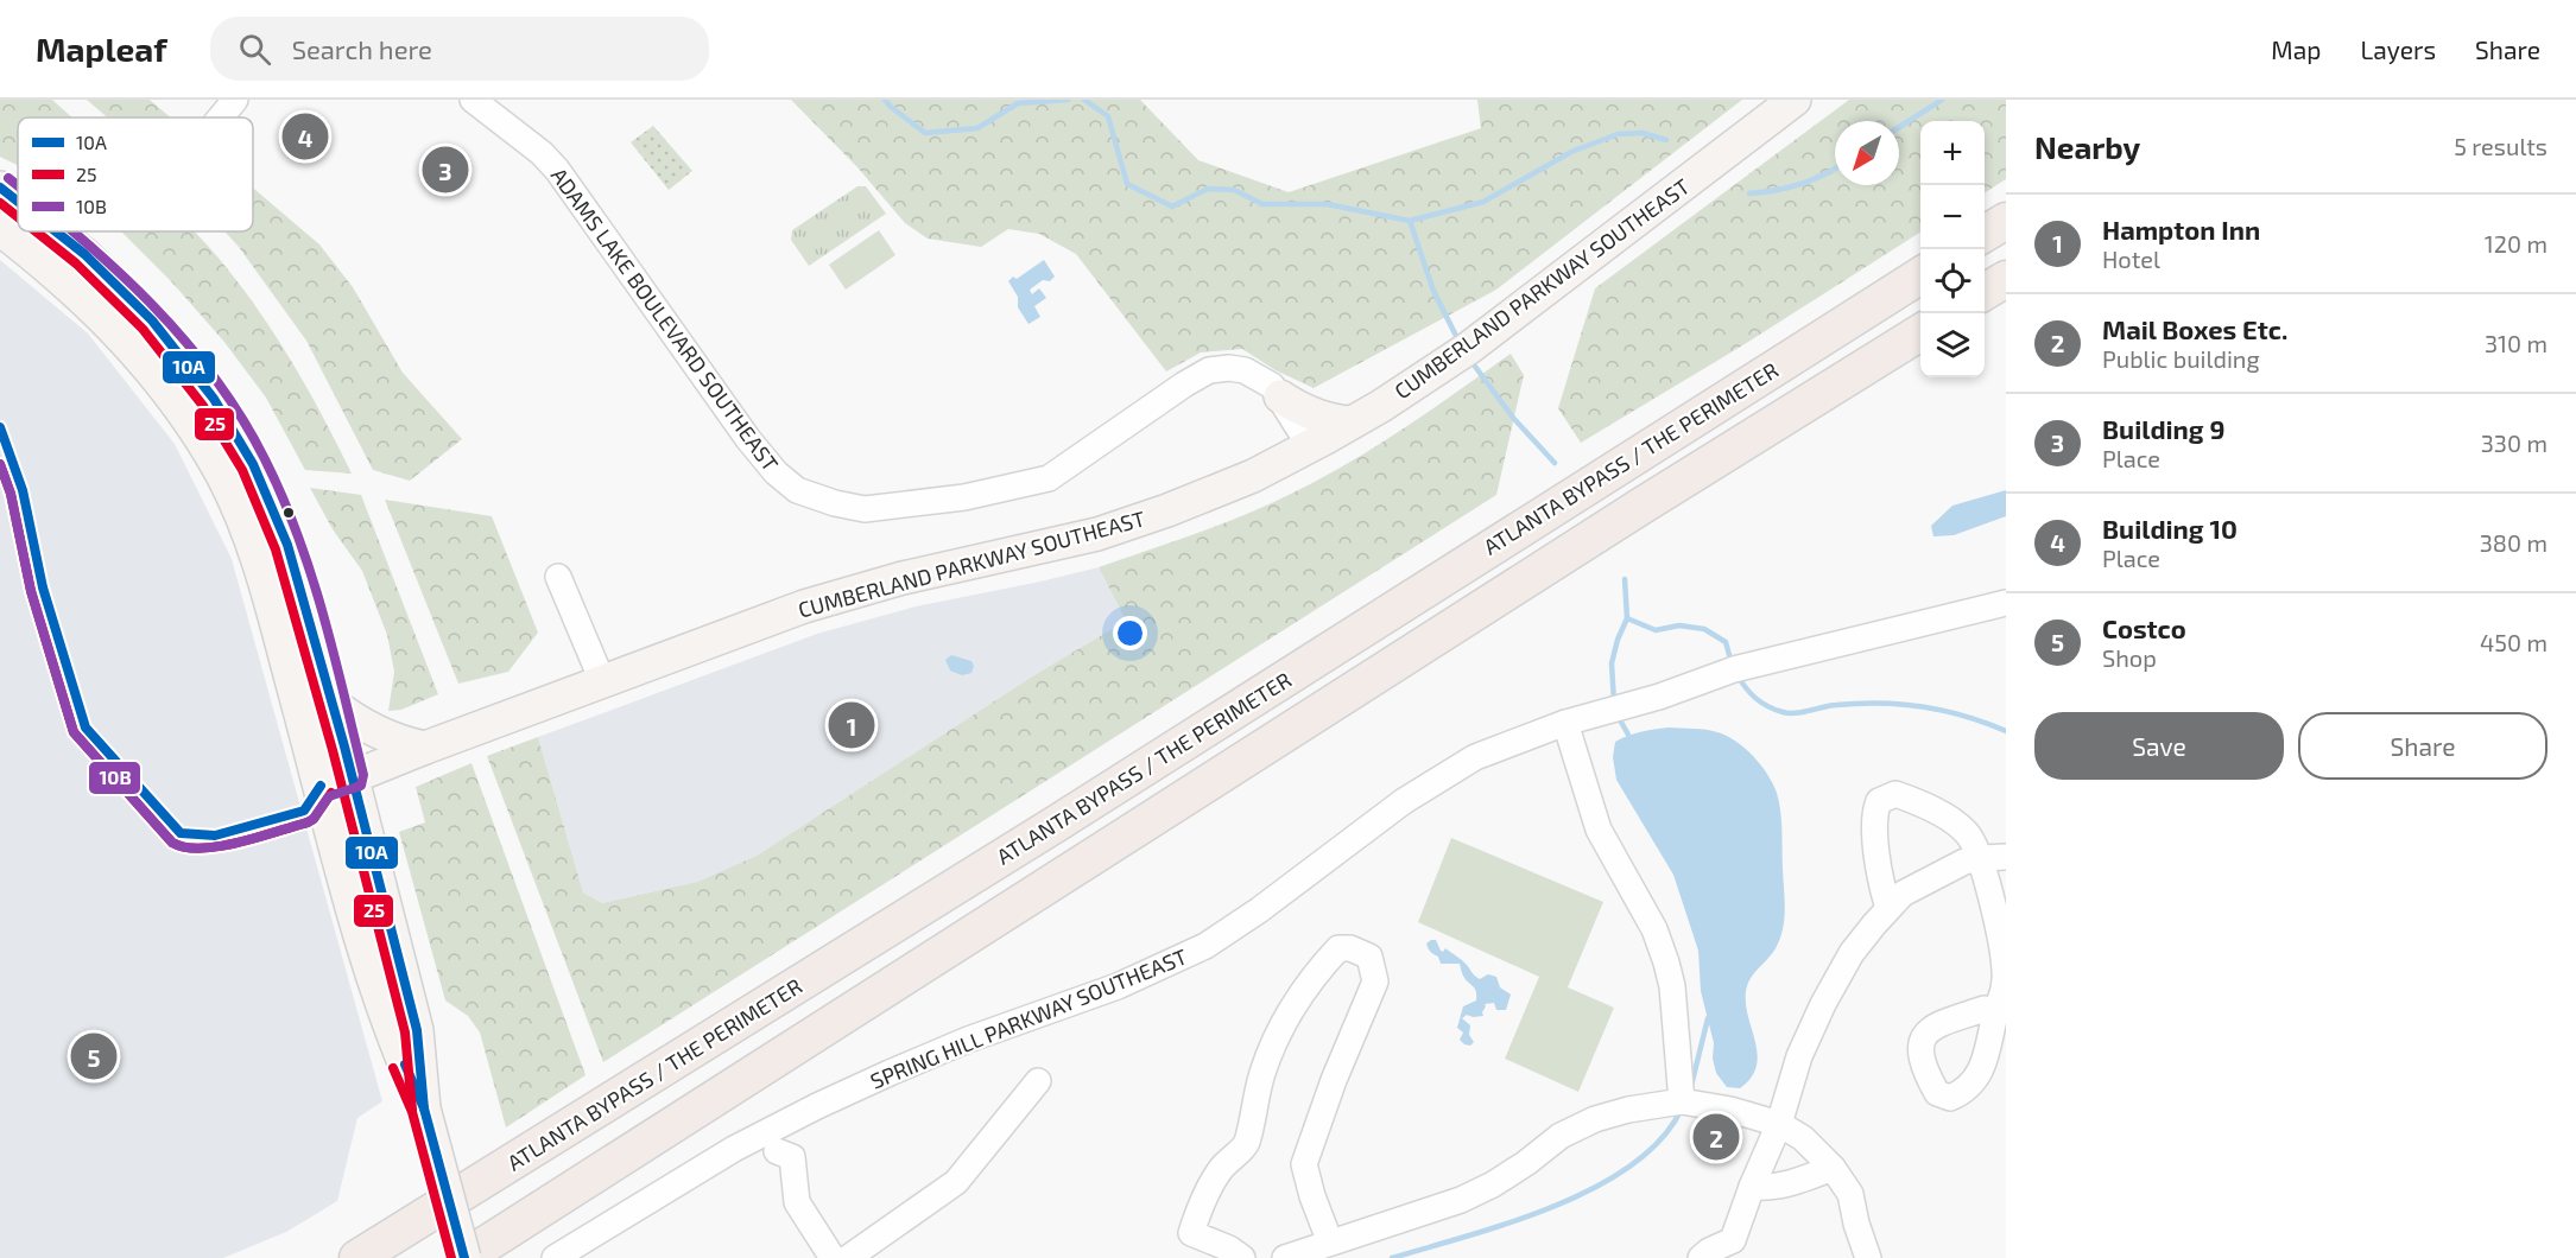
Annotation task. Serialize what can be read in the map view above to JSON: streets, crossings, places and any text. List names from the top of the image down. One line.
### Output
{"streets":{"highway":["ATLANTA BYPASS / THE PERIMETER"],"main road":["CUMBERLAND PARKWAY SOUTHEAST"],"street":["ADAMS LAKE BOULEVARD SOUTHEAST","SPRING HILL PARKWAY SOUTHEAST"]},"crossings":[["CUMBERLAND PARKWAY SOUTHEAST","ADAMS LAKE BOULEVARD SOUTHEAST"]],"lines":["transit line 10B","transit line 10A","transit line 25"],"legend":["10A","25","10B"],"north":"bottom left","page":{"header":"Mapleaf","search":"Search here","nav":["Map","Layers","Share"],"heading":["Nearby","5 results"],"pins":["4","3","1","5","2"],"map_buttons":["+","−"],"list":[{"mark":"1","name":"Hampton Inn","note":"Hotel","value":"120 m"},{"mark":"2","name":"Mail Boxes Etc.","note":"Public building","value":"310 m"},{"mark":"3","name":"Building 9","note":"Place","value":"330 m"},{"mark":"4","name":"Building 10","note":"Place","value":"380 m"},{"mark":"5","name":"Costco","note":"Shop","value":"450 m"}],"buttons":["Save","Share"]}}
